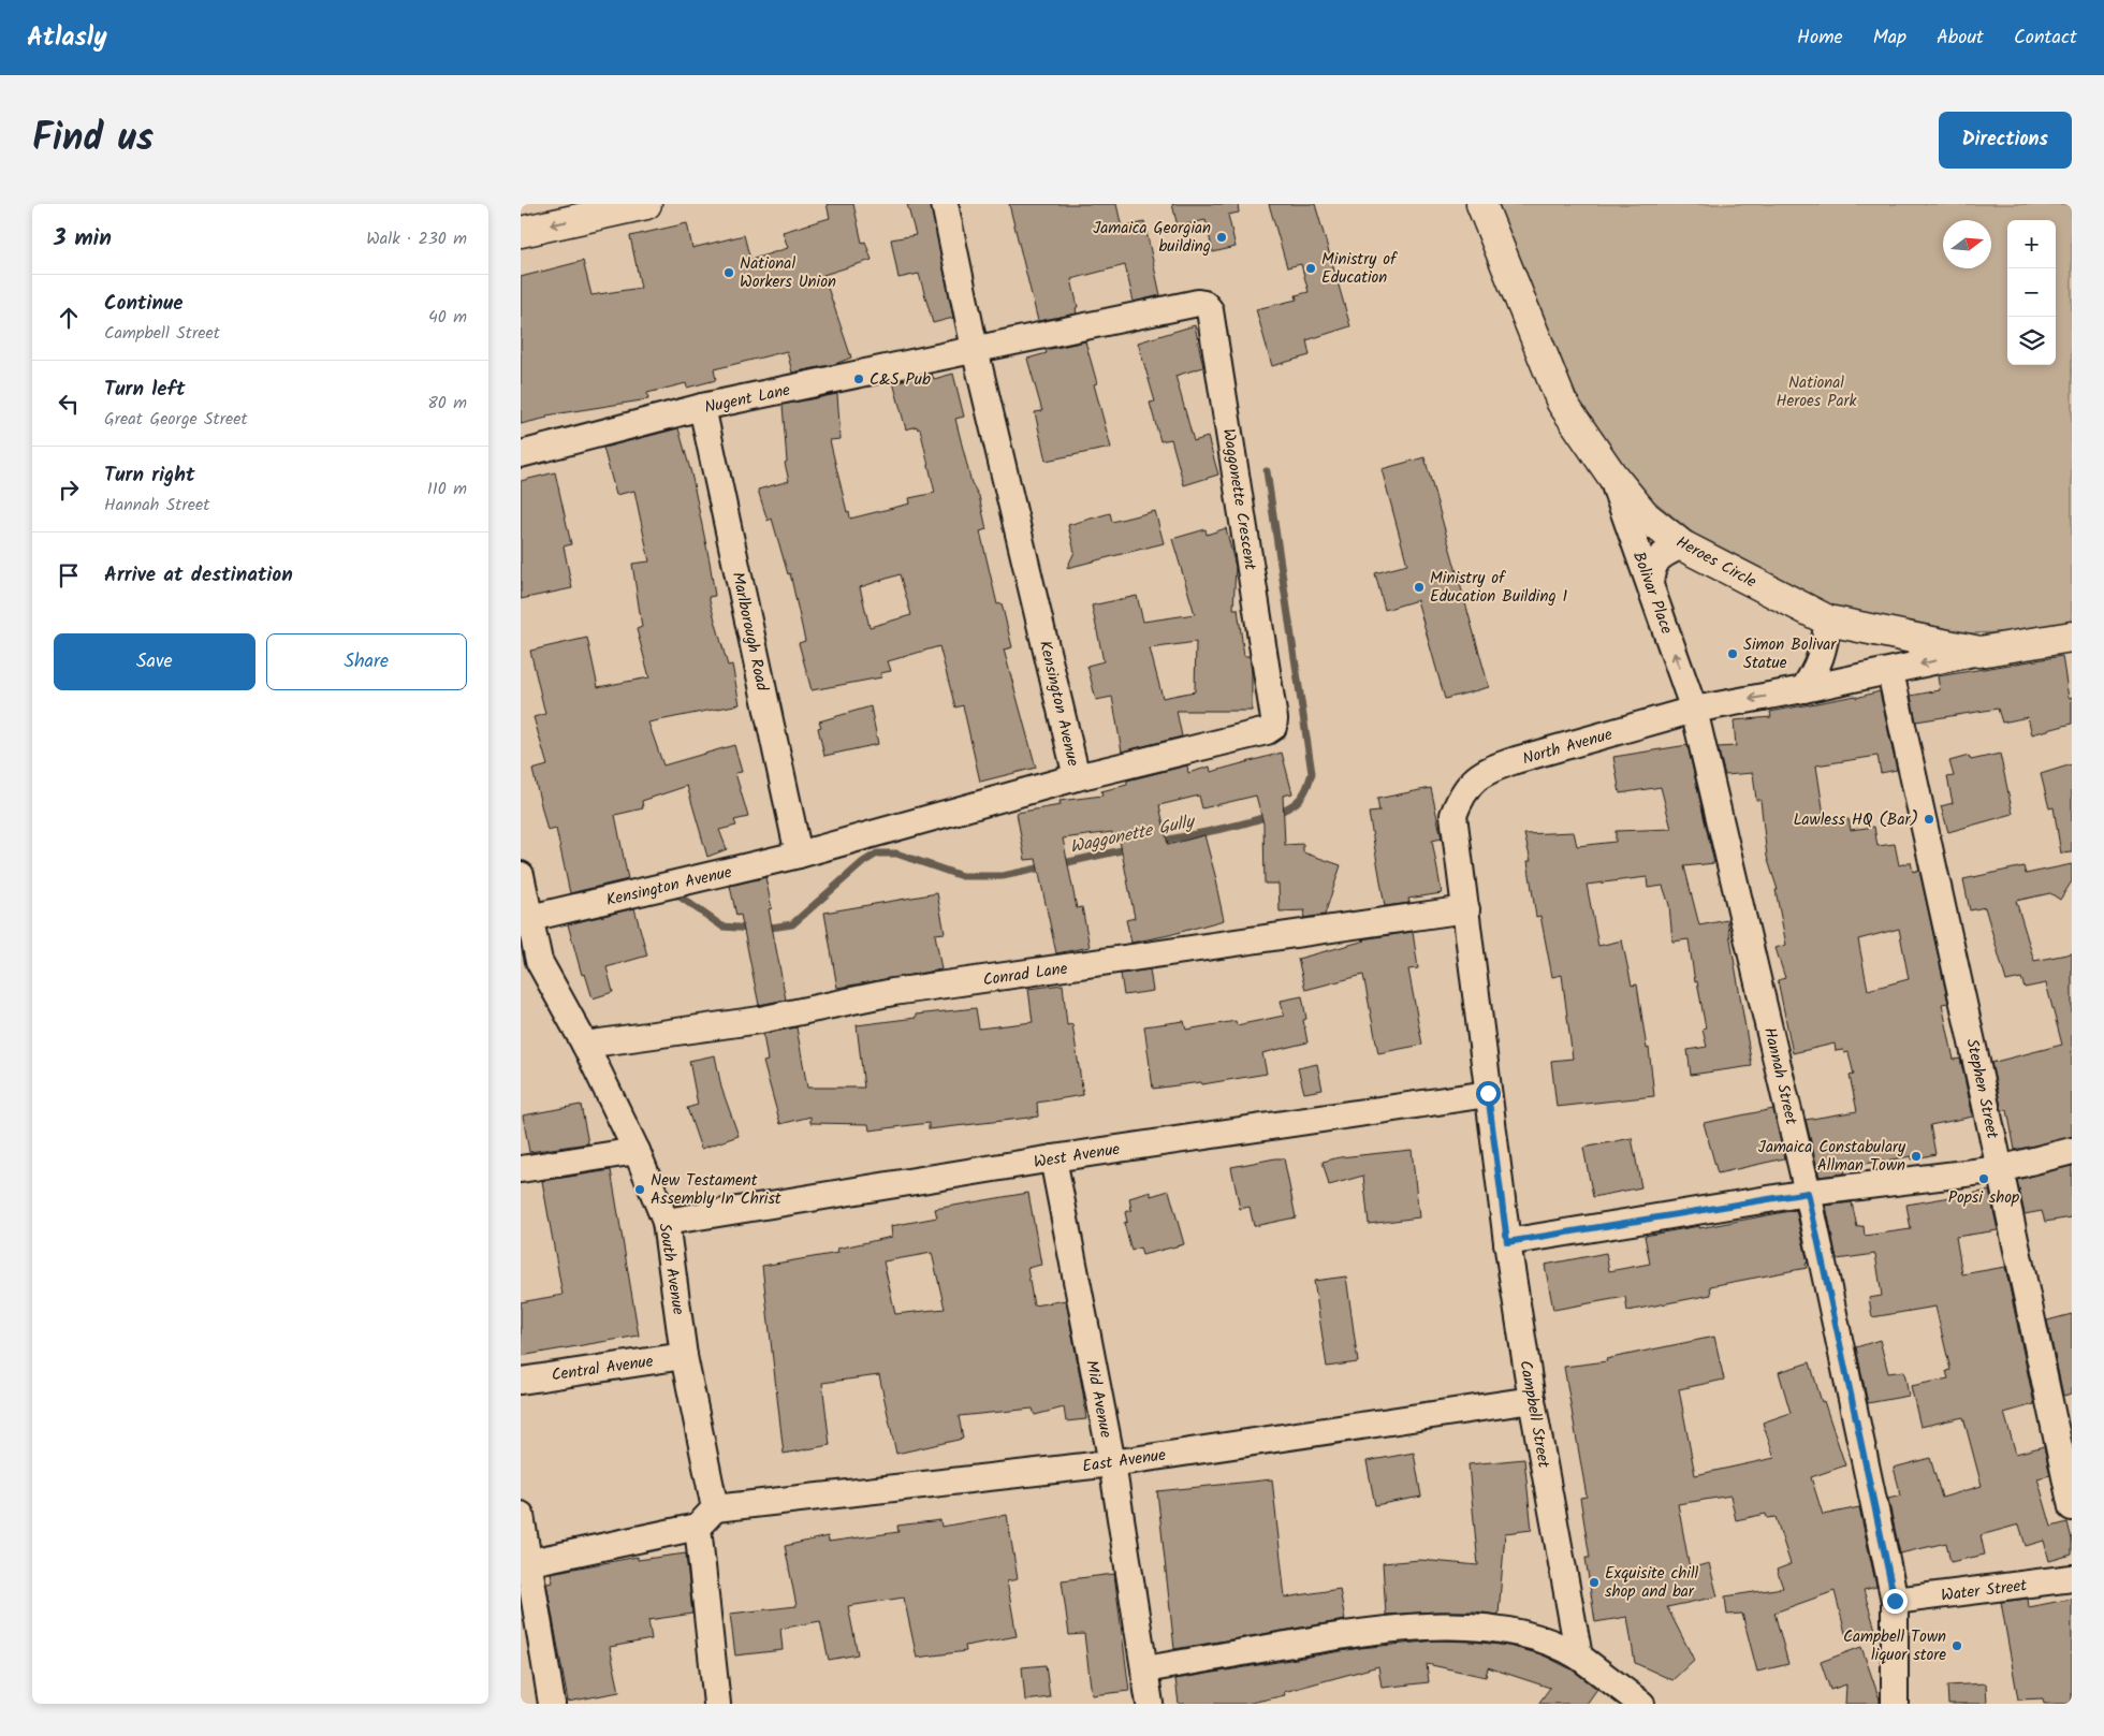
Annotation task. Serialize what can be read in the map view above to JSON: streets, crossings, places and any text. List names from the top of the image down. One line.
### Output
{"streets":{"main road":["Heroes Circle"],"street":["Nugent Lane","Waggonette Crescent","Bolivar Place","Marlborough Road","Kensington Avenue","North Avenue","Conrad Lane","Hannah Street","Stephen Street","West Avenue","South Avenue","Central Avenue","Mid Avenue","Campbell Street","East Avenue","Water Street"]},"crossings":[["Nugent Lane","Waggonette Crescent"],["Nugent Lane","Marlborough Road"],["Nugent Lane","Kensington Avenue"],["Waggonette Crescent","Kensington Avenue"],["Heroes Circle","Bolivar Place"],["Heroes Circle","North Avenue"],["Bolivar Place","North Avenue"],["Bolivar Place","Hannah Street"],["Marlborough Road","Kensington Avenue"],["Kensington Avenue","South Avenue"],["North Avenue","Conrad Lane"],["North Avenue","Hannah Street"],["North Avenue","Stephen Street"],["North Avenue","West Avenue"],["North Avenue","Campbell Street"],["Conrad Lane","South Avenue"],["Hannah Street","Water Street"],["West Avenue","South Avenue"],["West Avenue","Mid Avenue"],["West Avenue","Campbell Street"],["South Avenue","Central Avenue"],["South Avenue","East Avenue"],["Mid Avenue","East Avenue"],["Campbell Street","East Avenue"]],"one_way":["Bolivar Place"],"water":["Waggonette Gully"],"parks":["National Heroes Park"],"places":["Jamaica Georgian building","Ministry of Education","National Workers Union","C&S Pub","Ministry of Education Building 1","Simon Bolivar Statue","Lawless HQ (Bar)","Jamaica Constabulary Allman Town","Popsi shop","New Testament Assembly In Christ","Exquisite chill shop and bar","Campbell Town liquor store"],"north":"right","page":{"header":"Atlasly","nav":["Home","Map","About","Contact"],"title":"Find us","buttons":["Directions",["Save","Share"]],"heading":["3 min","Walk · 230 m"],"map_buttons":["+","−"],"list":[["Continue","Campbell Street","40 m"],["Turn left","Great George Street","80 m"],["Turn right","Hannah Street","110 m"],"Arrive at destination"]}}
